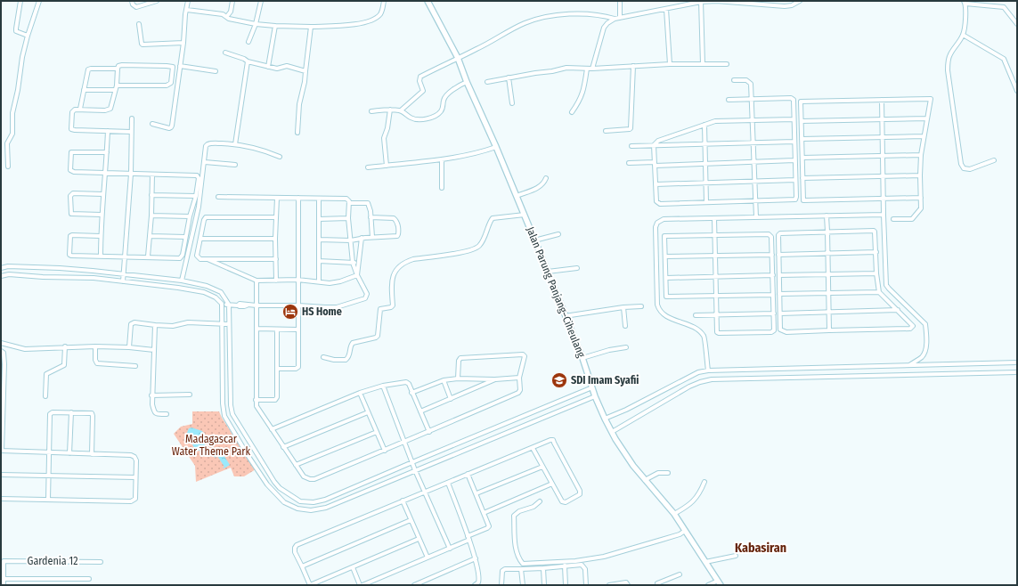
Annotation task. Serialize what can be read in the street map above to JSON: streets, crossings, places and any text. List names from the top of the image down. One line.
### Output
{"streets":{"street":["Jalan Parung Panjang–Ciheulang","Gardenia 12"]},"districts":["Kabasiran"],"parks":["Madagascar Water Theme Park"],"places":{"hotel":["HS Home"],"school or university":["SDI Imam Syafii"]}}
